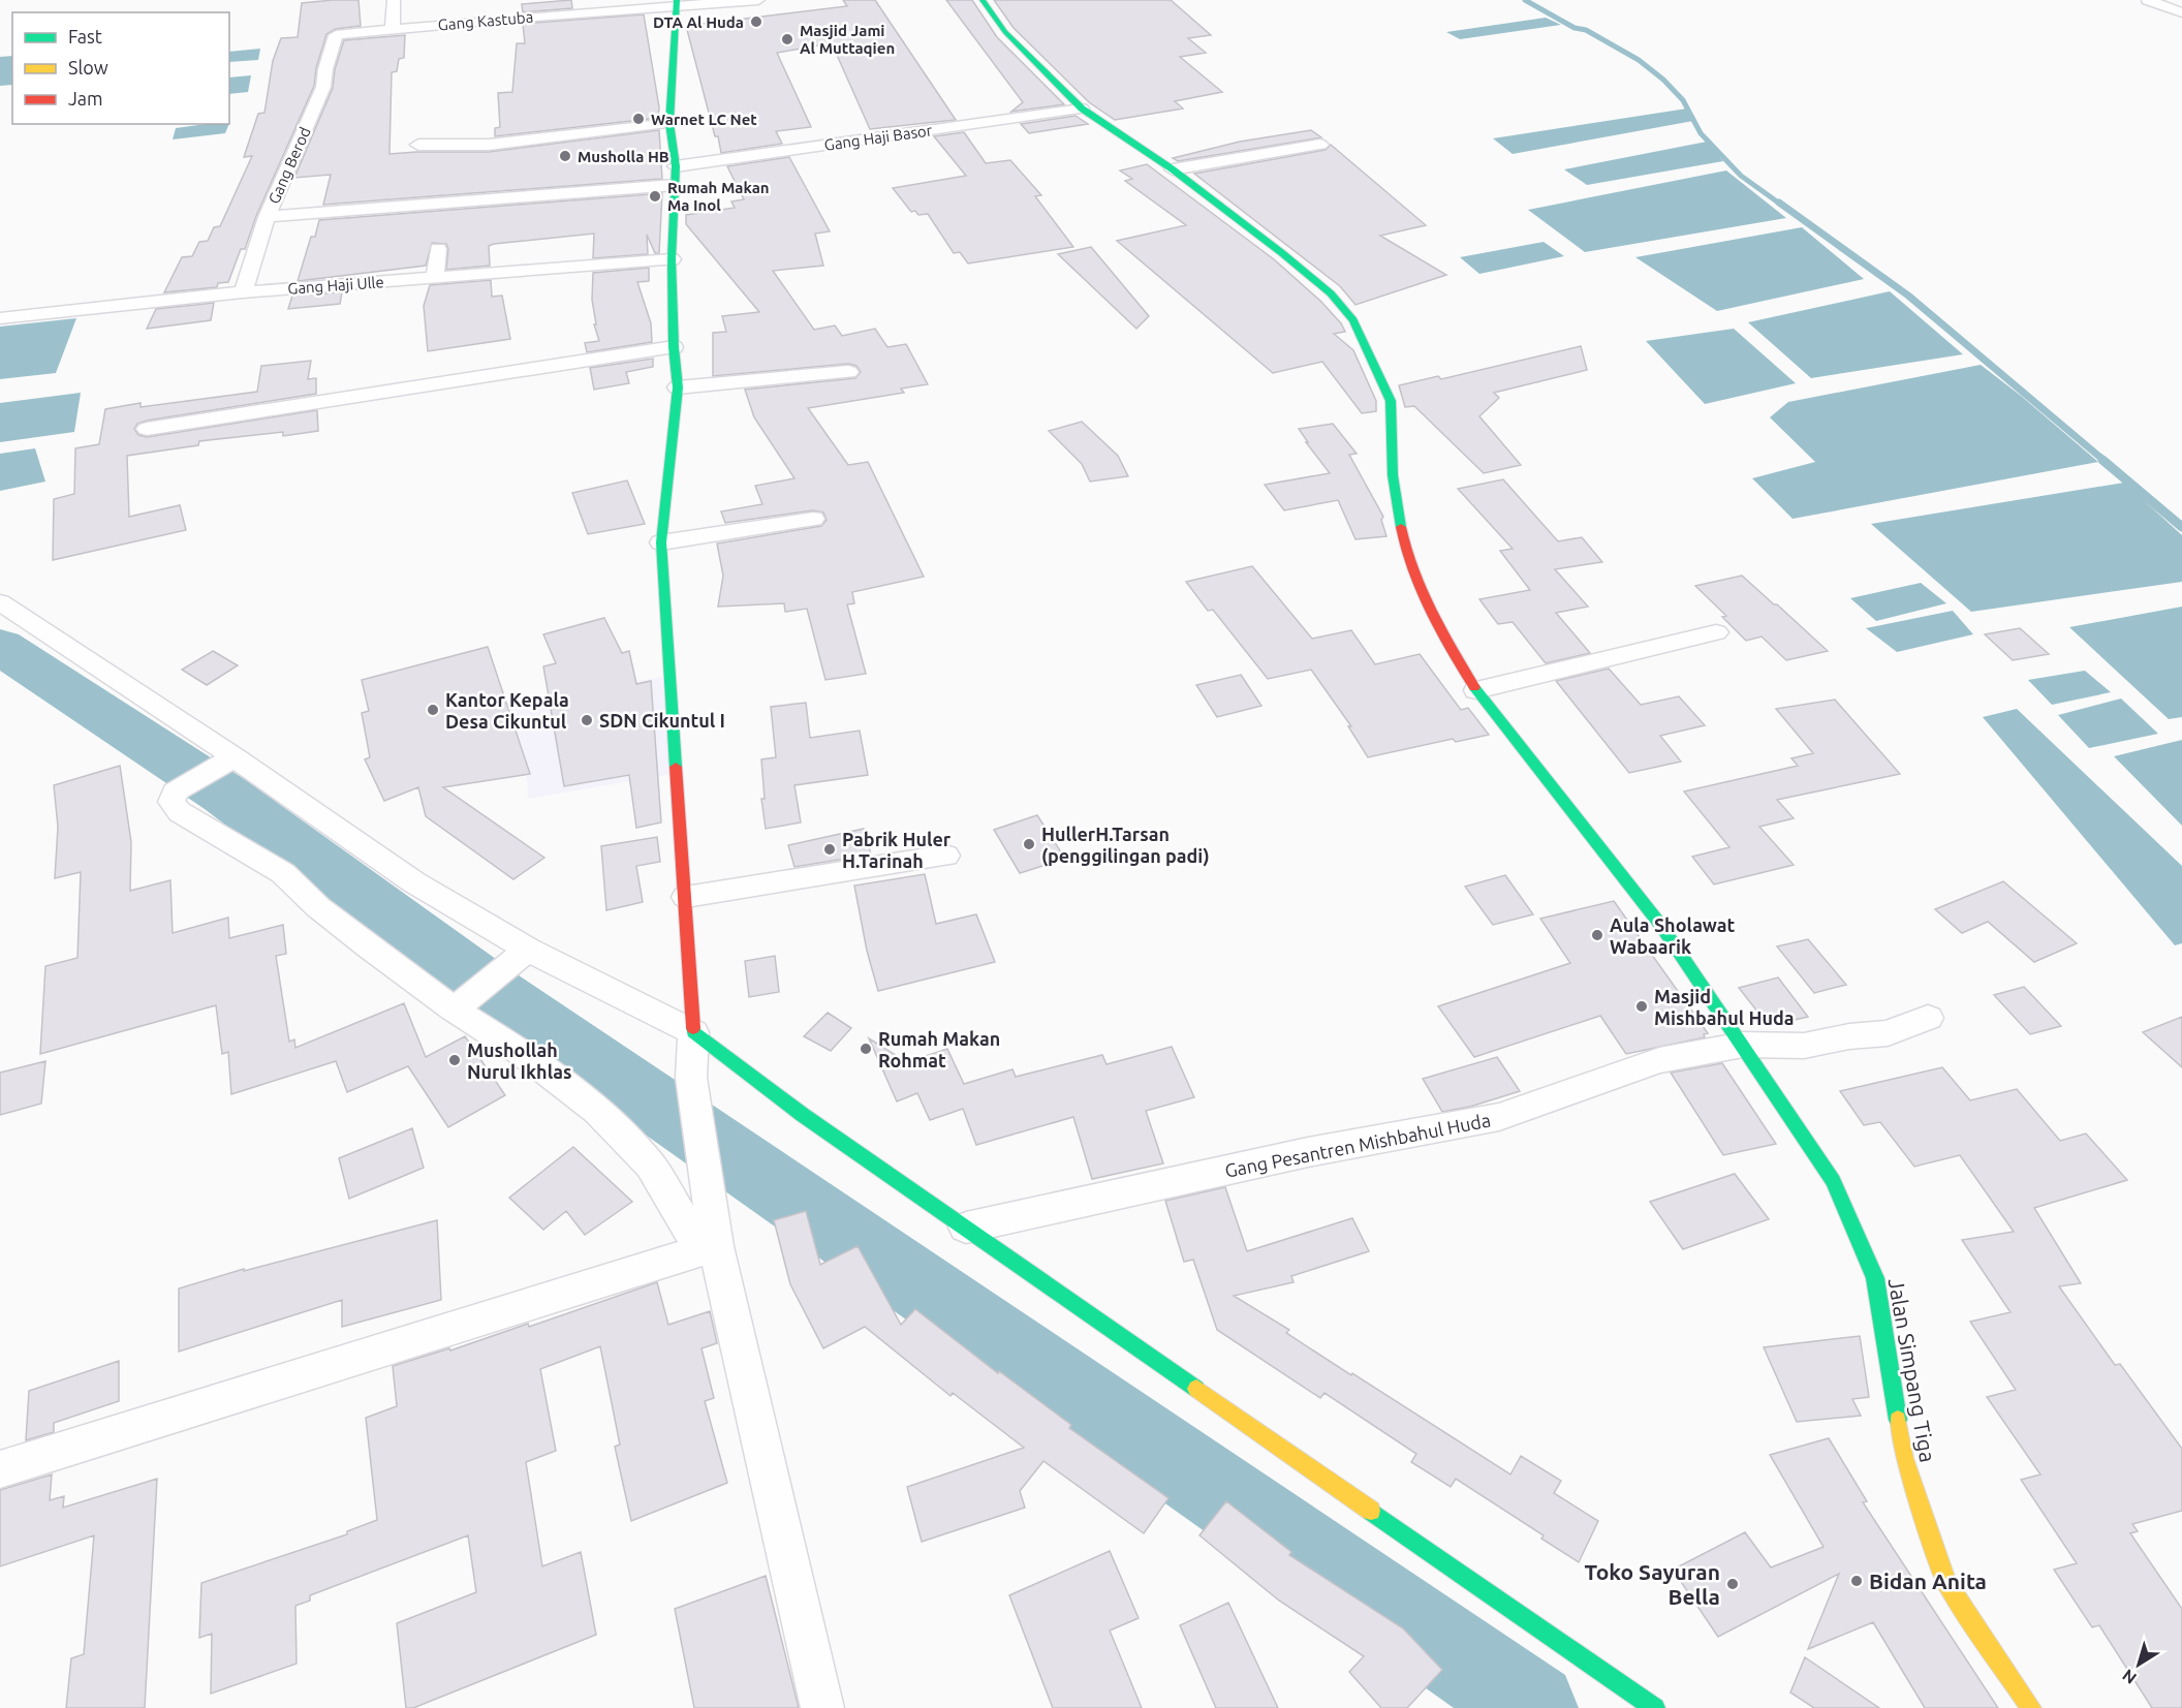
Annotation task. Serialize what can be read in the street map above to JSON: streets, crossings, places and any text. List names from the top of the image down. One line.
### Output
{"streets":{"street":["Gang Kastuba","Gang Haji Basor","Gang Berod","Gang Haji Ulle","Gang Pesantren Mishbahul Huda","Jalan Simpang Tiga"]},"crossings":[["Gang Kastuba","Gang Berod"],["Gang Haji Basor","Jalan Simpang Tiga"],["Gang Berod","Gang Haji Ulle"],["Gang Pesantren Mishbahul Huda","Jalan Simpang Tiga"]],"places":["DTA Al Huda","Masjid Jami Al Muttaqien","Warnet LC Net","Musholla HB","Rumah Makan Ma Inol","Kantor Kepala Desa Cikuntul","SDN Cikuntul I","HullerH.Tarsan (penggilingan padi)","Pabrik Huler H.Tarinah","Aula Sholawat Wabaarik","Masjid Mishbahul Huda","Rumah Makan Rohmat","Mushollah Nurul Ikhlas","Bidan Anita","Toko Sayuran Bella"],"legend":["Fast","Slow","Jam"],"north":"bottom left"}
